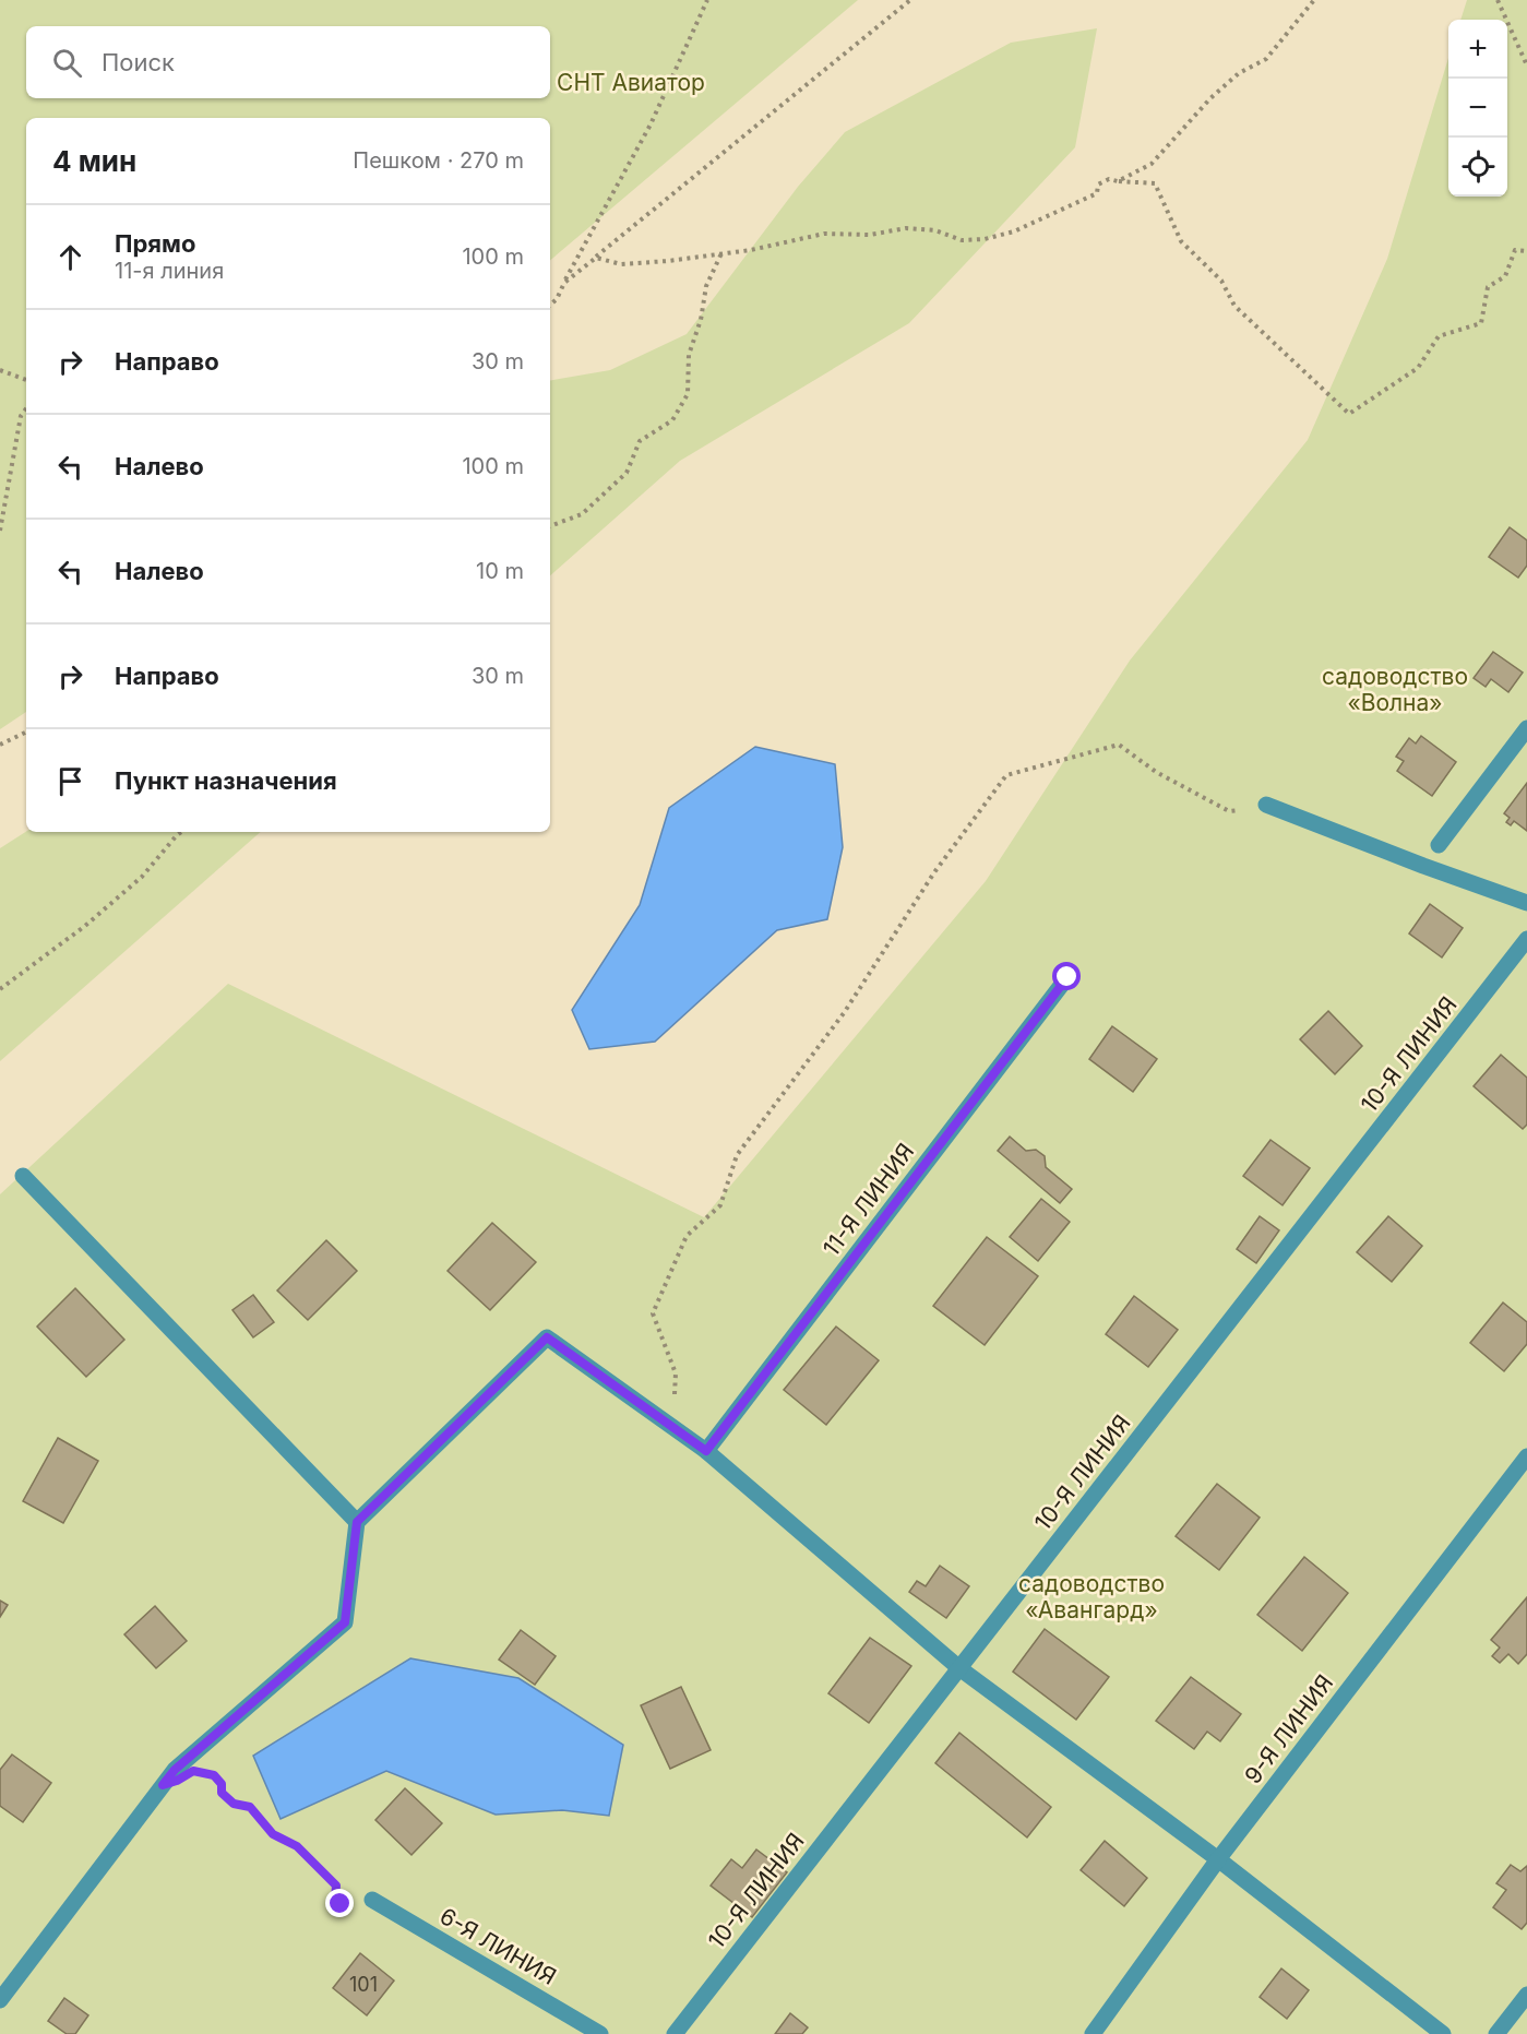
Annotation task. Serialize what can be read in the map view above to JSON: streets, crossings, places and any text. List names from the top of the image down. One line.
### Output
{"streets":{"street":["10-Я ЛИНИЯ","11-Я ЛИНИЯ","9-Я ЛИНИЯ","6-Я ЛИНИЯ"]},"parks":["СНТ Авиатор","садоводство «Волна»","садоводство «Авангард»"],"house_numbers":["101"],"page":{"map_buttons":["+","−"],"search":"Поиск","heading":["4 мин","Пешком · 270 m"],"list":[["Прямо","11-я линия","100 m"],["Направо","30 m"],["Налево","100 m"],["Налево","10 m"],["Направо","30 m"],"Пункт назначения"]}}
